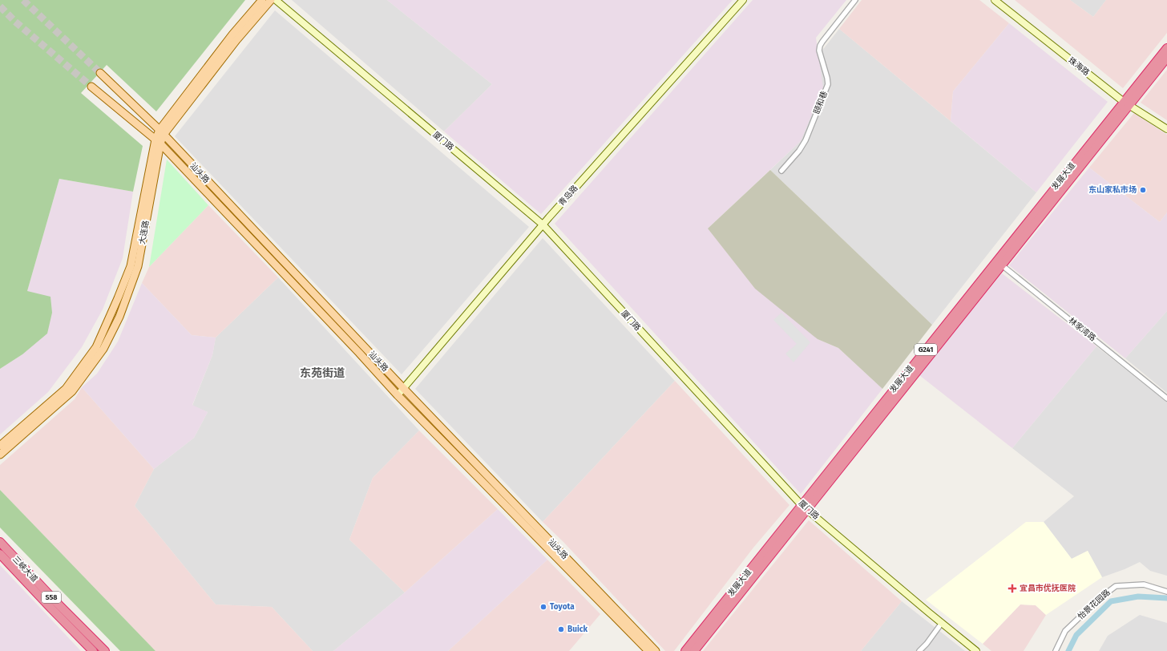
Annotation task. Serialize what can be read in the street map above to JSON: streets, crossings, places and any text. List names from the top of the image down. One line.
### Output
{"streets":{"highway":["发展大道","G241","三峡大道","S58"],"main road":["汕头路","大连路"],"street":["珠海路","颐和巷","厦门路","青岛路","林家湾路","怡景花园路"]},"crossings":[["珠海路","发展大道"],["厦门路","发展大道"],["厦门路","青岛路"],["汕头路","青岛路"],["汕头路","大连路"],["发展大道","林家湾路"]],"districts":["东苑街道"],"places":{"other":["东山家私市场","Toyota","Buick"],"health":["宜昌市优抚医院"]}}
